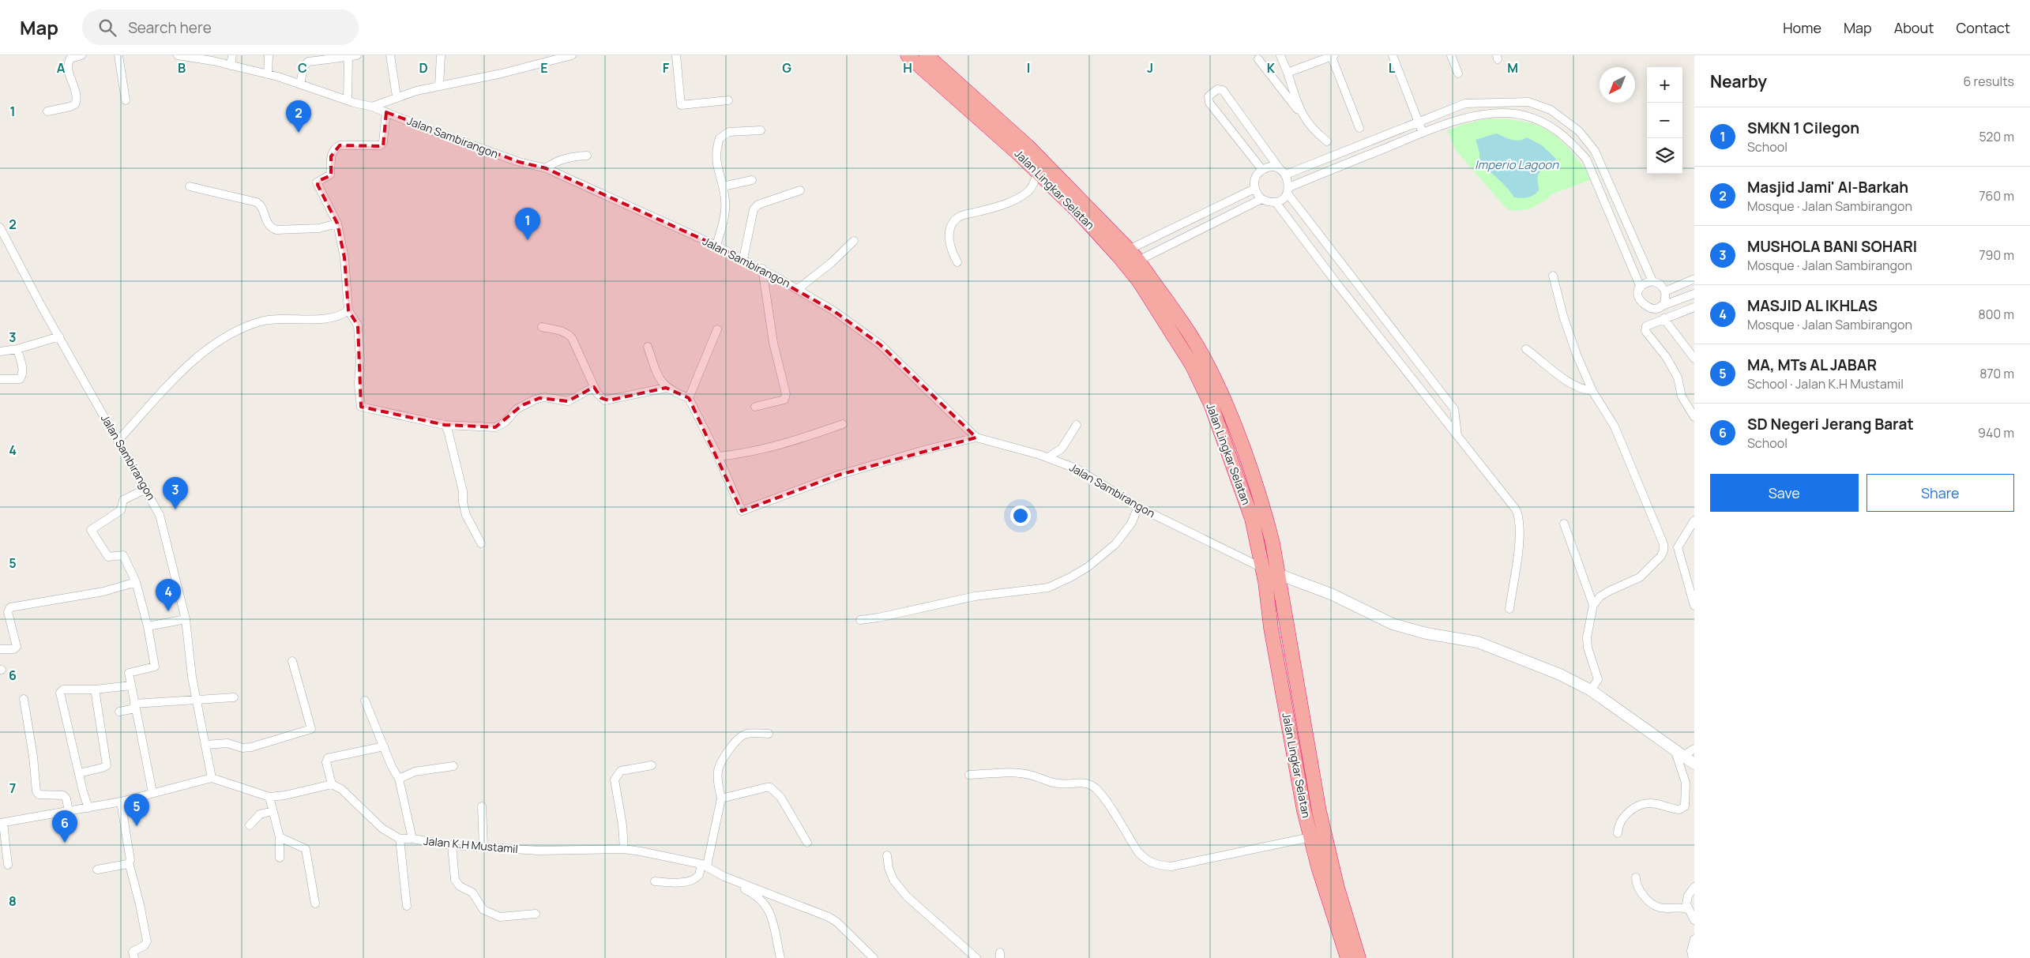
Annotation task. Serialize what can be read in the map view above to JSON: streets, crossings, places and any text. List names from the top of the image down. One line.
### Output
{"streets":{"highway":["Jalan Lingkar Selatan"],"street":["Jalan Sambirangon","Jalan K.H Mustamil"]},"crossings":[["Jalan Sambirangon","Jalan Lingkar Selatan"]],"water":["Imperio Lagoon"],"north":"bottom left","page":{"header":"Map","search":"Search here","nav":["Home","Map","About","Contact"],"heading":["Nearby","6 results"],"map_buttons":["+","−"],"pins":["2","1","3","4","5","6"],"list":[{"mark":"1","name":"SMKN 1 Cilegon","note":"School","value":"520 m"},{"mark":"2","name":"Masjid Jami' Al-Barkah","note":"Mosque · Jalan Sambirangon","value":"760 m"},{"mark":"3","name":"MUSHOLA BANI SOHARI","note":"Mosque · Jalan Sambirangon","value":"790 m"},{"mark":"4","name":"MASJID AL IKHLAS","note":"Mosque · Jalan Sambirangon","value":"800 m"},{"mark":"5","name":"MA, MTs AL JABAR","note":"School · Jalan K.H Mustamil","value":"870 m"},{"mark":"6","name":"SD Negeri Jerang Barat","note":"School","value":"940 m"}],"buttons":["Save","Share"]},"grid":{"columns":["A","B","C","D","E","F","G","H","I","J","K","L","M"],"rows":["1","2","3","4","5","6","7","8"]}}
